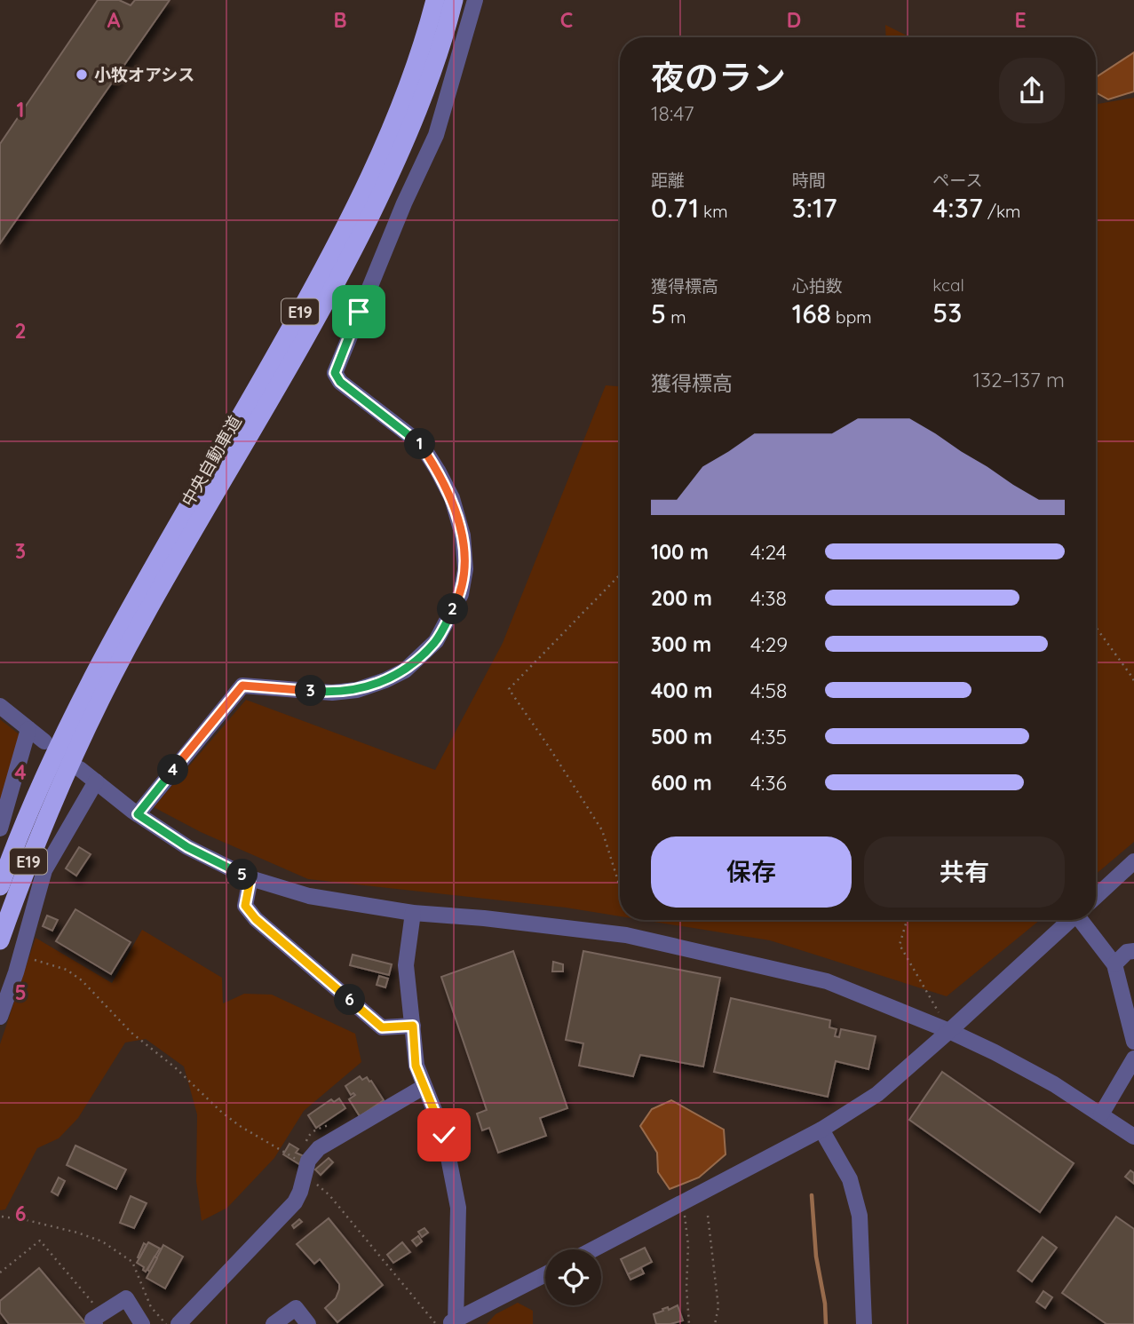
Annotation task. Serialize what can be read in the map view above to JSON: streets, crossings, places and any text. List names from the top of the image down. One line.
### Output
{"streets":{"highway":["E19","中央自動車道"]},"places":["小牧オアシス"],"page":{"heading":["夜のラン","18:47"],"stats":[["距離","0.71 km"],["時間","3:17"],["ペース","4:37 /km"],["獲得標高","5 m"],["心拍数","168 bpm"],["kcal","53"]],"chart":["獲得標高","132–137 m"],"pins":["1","2","3","4","5","6"],"list":[{"name":"100 m","note":"4:24"},{"name":"200 m","note":"4:38"},{"name":"300 m","note":"4:29"},{"name":"400 m","note":"4:58"},{"name":"500 m","note":"4:35"},{"name":"600 m","note":"4:36"}],"buttons":["保存","共有"]},"grid":{"columns":["A","B","C","D","E"],"rows":["1","2","3","4","5","6"]}}
